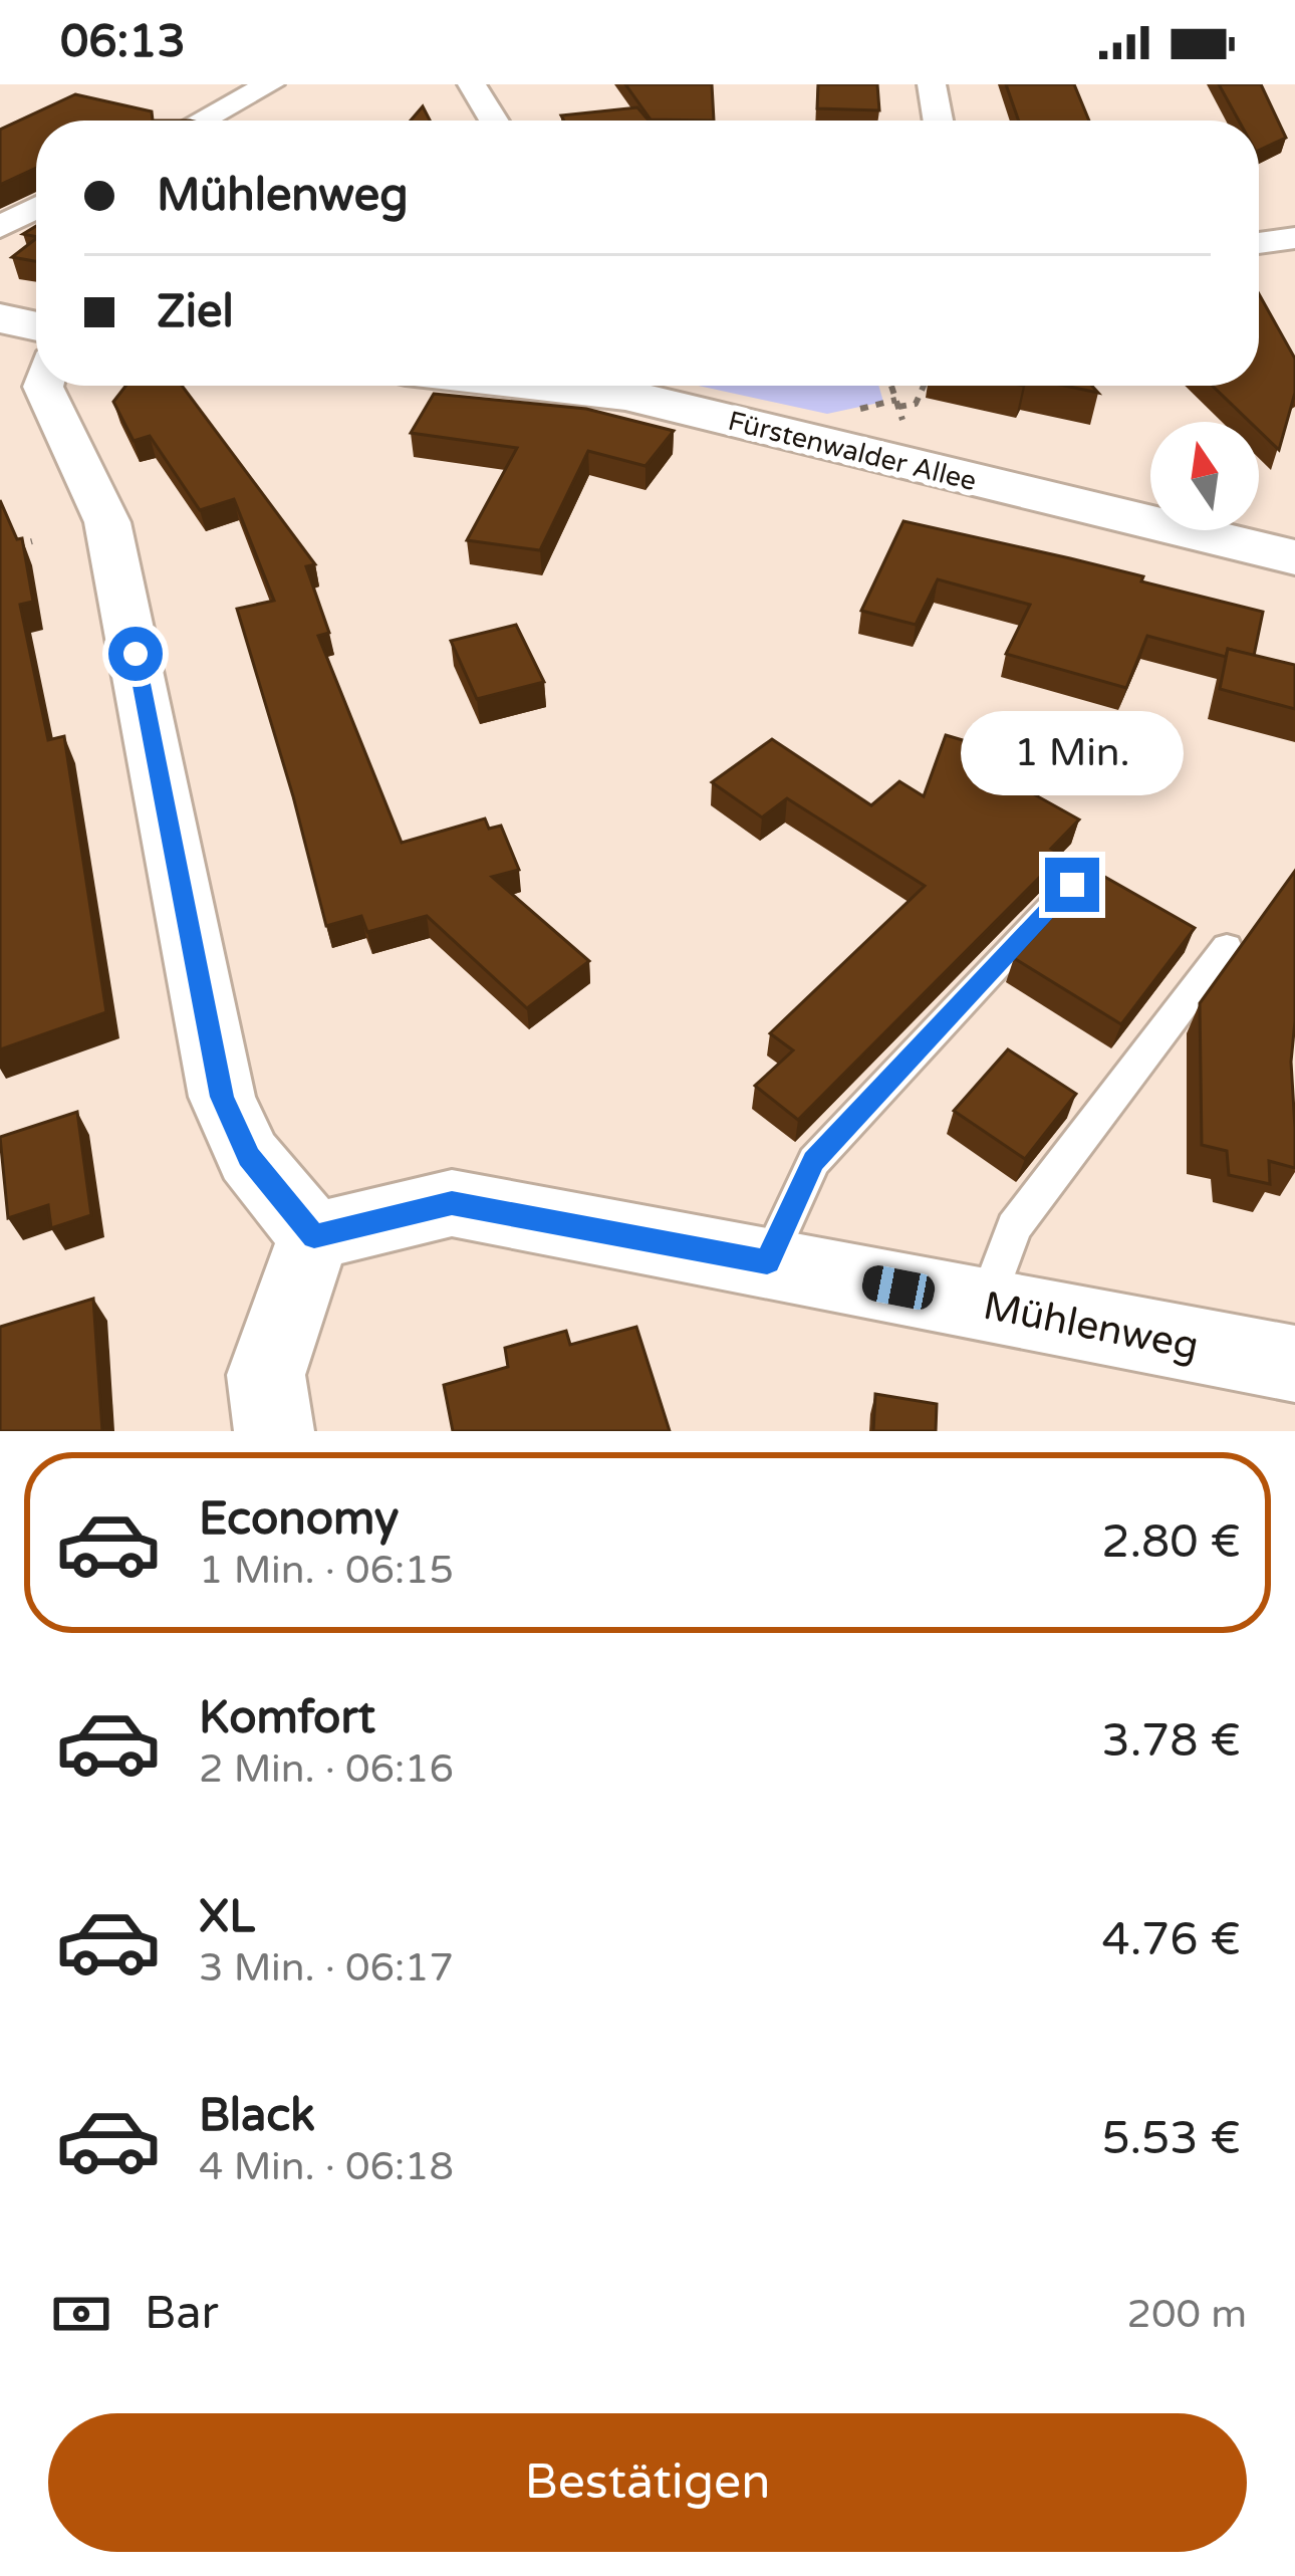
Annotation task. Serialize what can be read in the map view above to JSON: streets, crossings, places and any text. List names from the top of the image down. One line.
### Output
{"streets":{"main road":["Fürstenwalder Allee"],"street":["Mühlenweg"]},"north":"top","page":{"status":"06:13","banner":["Mühlenweg","Ziel"],"bubble":"1 Min.","list":[{"name":"Economy","note":"1 Min. · 06:15","value":"2.80 €"},{"name":"Komfort","note":"2 Min. · 06:16","value":"3.78 €"},{"name":"XL","note":"3 Min. · 06:17","value":"4.76 €"},{"name":"Black","note":"4 Min. · 06:18","value":"5.53 €"}],"pay":["Bar","200 m"],"buttons":"Bestätigen"}}
